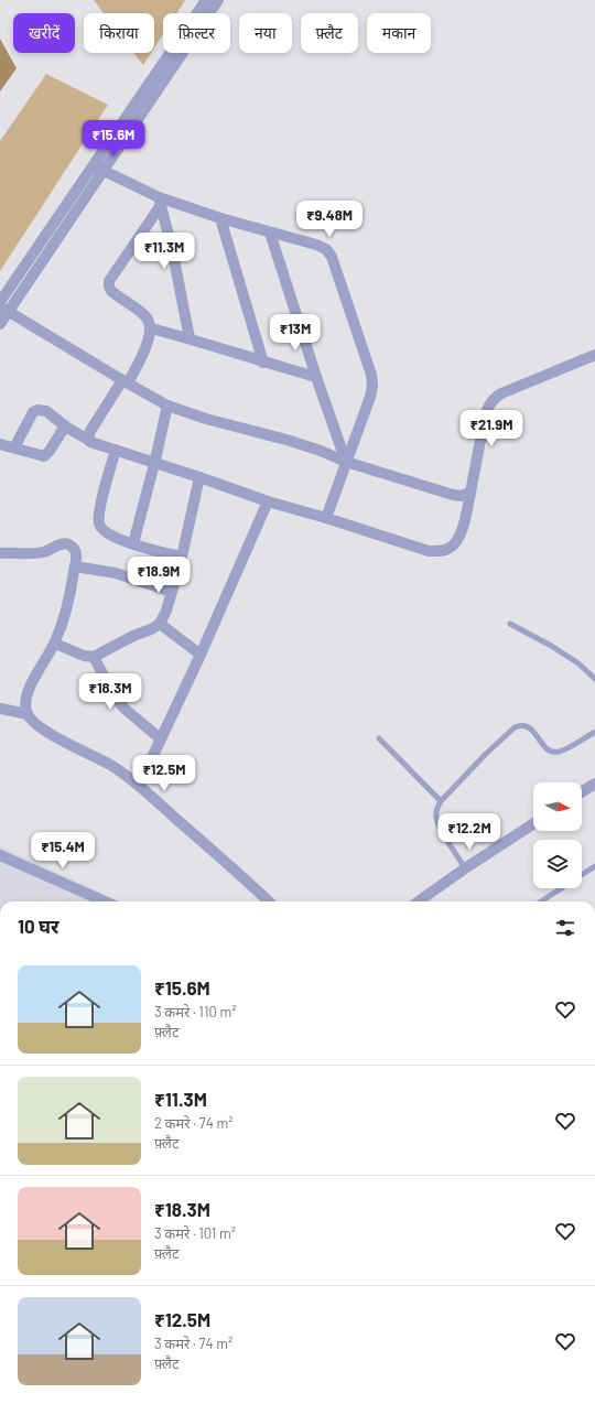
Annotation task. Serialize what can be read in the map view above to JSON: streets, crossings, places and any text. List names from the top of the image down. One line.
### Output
{"north":"right","page":{"chip":["खरीदें","किराया","फ़िल्टर","नया","फ़्लैट","मकान"],"price":["₹15.6M","₹9.48M","₹11.3M","₹13M","₹21.9M","₹18.9M","₹18.3M","₹12.5M","₹12.2M","₹15.4M"],"heading":"10 घर","list":[{"name":"₹15.6M","note":"3 कमरे · 110 m² · फ़्लैट"},{"name":"₹11.3M","note":"2 कमरे · 74 m² · फ़्लैट"},{"name":"₹18.3M","note":"3 कमरे · 101 m² · फ़्लैट"},{"name":"₹12.5M","note":"3 कमरे · 74 m² · फ़्लैट"}]}}
